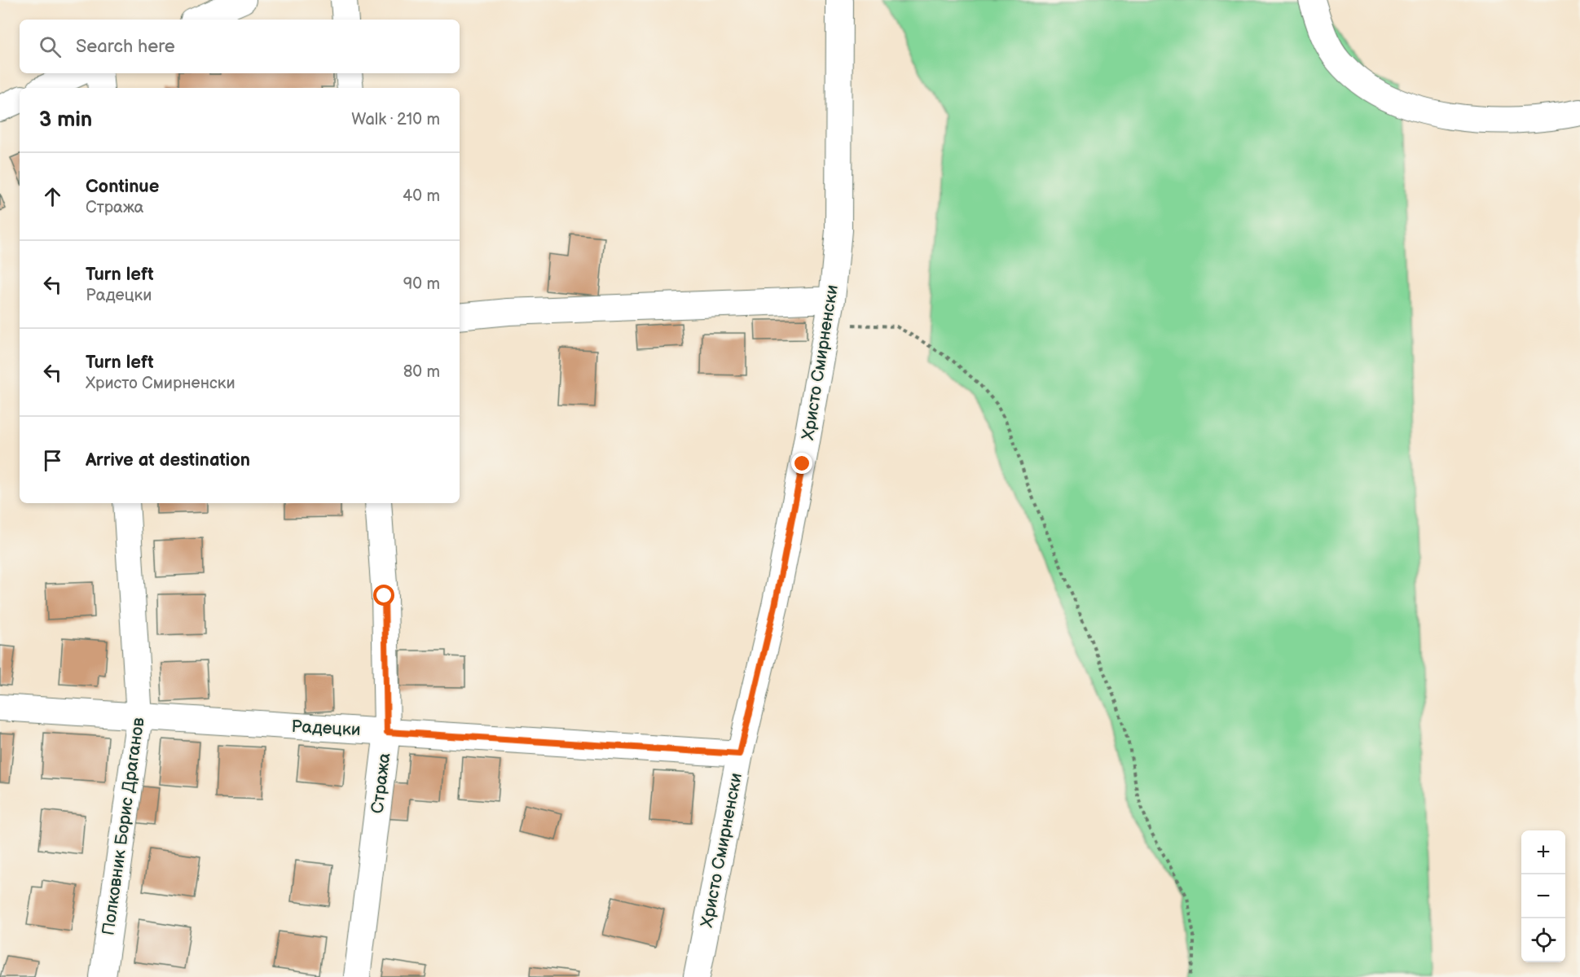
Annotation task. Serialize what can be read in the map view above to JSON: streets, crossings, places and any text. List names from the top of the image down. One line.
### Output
{"streets":{"street":["Христо Смирненски","Радецки","Стража","Полковник Борис Драганов"]},"crossings":[["Христо Смирненски","Радецки"],["Радецки","Стража"],["Радецки","Полковник Борис Драганов"]],"page":{"search":"Search here","heading":["3 min","Walk · 210 m"],"list":[["Continue","Стража","40 m"],["Turn left","Радецки","90 m"],["Turn left","Христо Смирненски","80 m"],"Arrive at destination"],"map_buttons":["+","−"]}}
